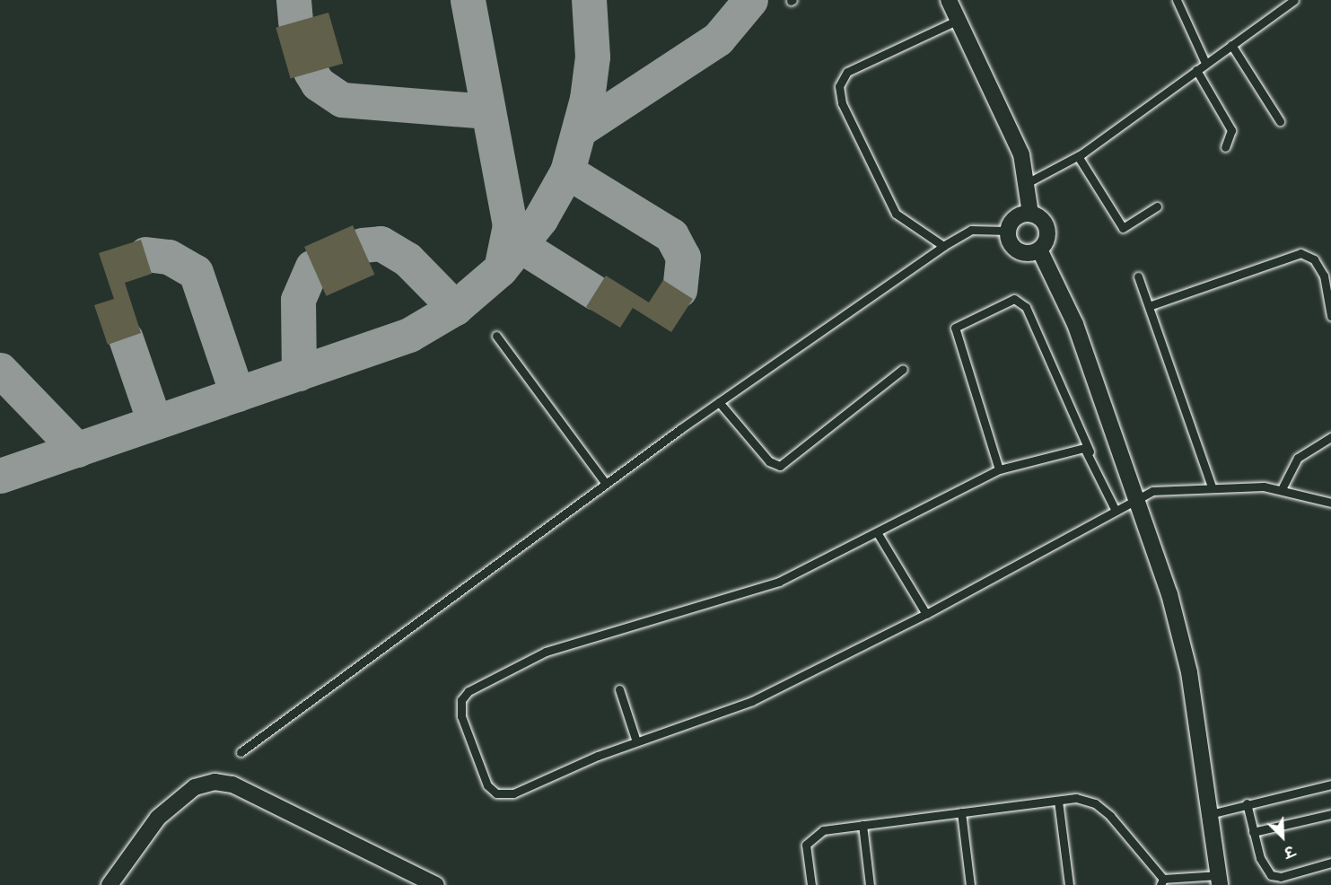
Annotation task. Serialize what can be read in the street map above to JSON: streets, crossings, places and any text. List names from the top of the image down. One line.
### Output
{"north":"bottom right"}
